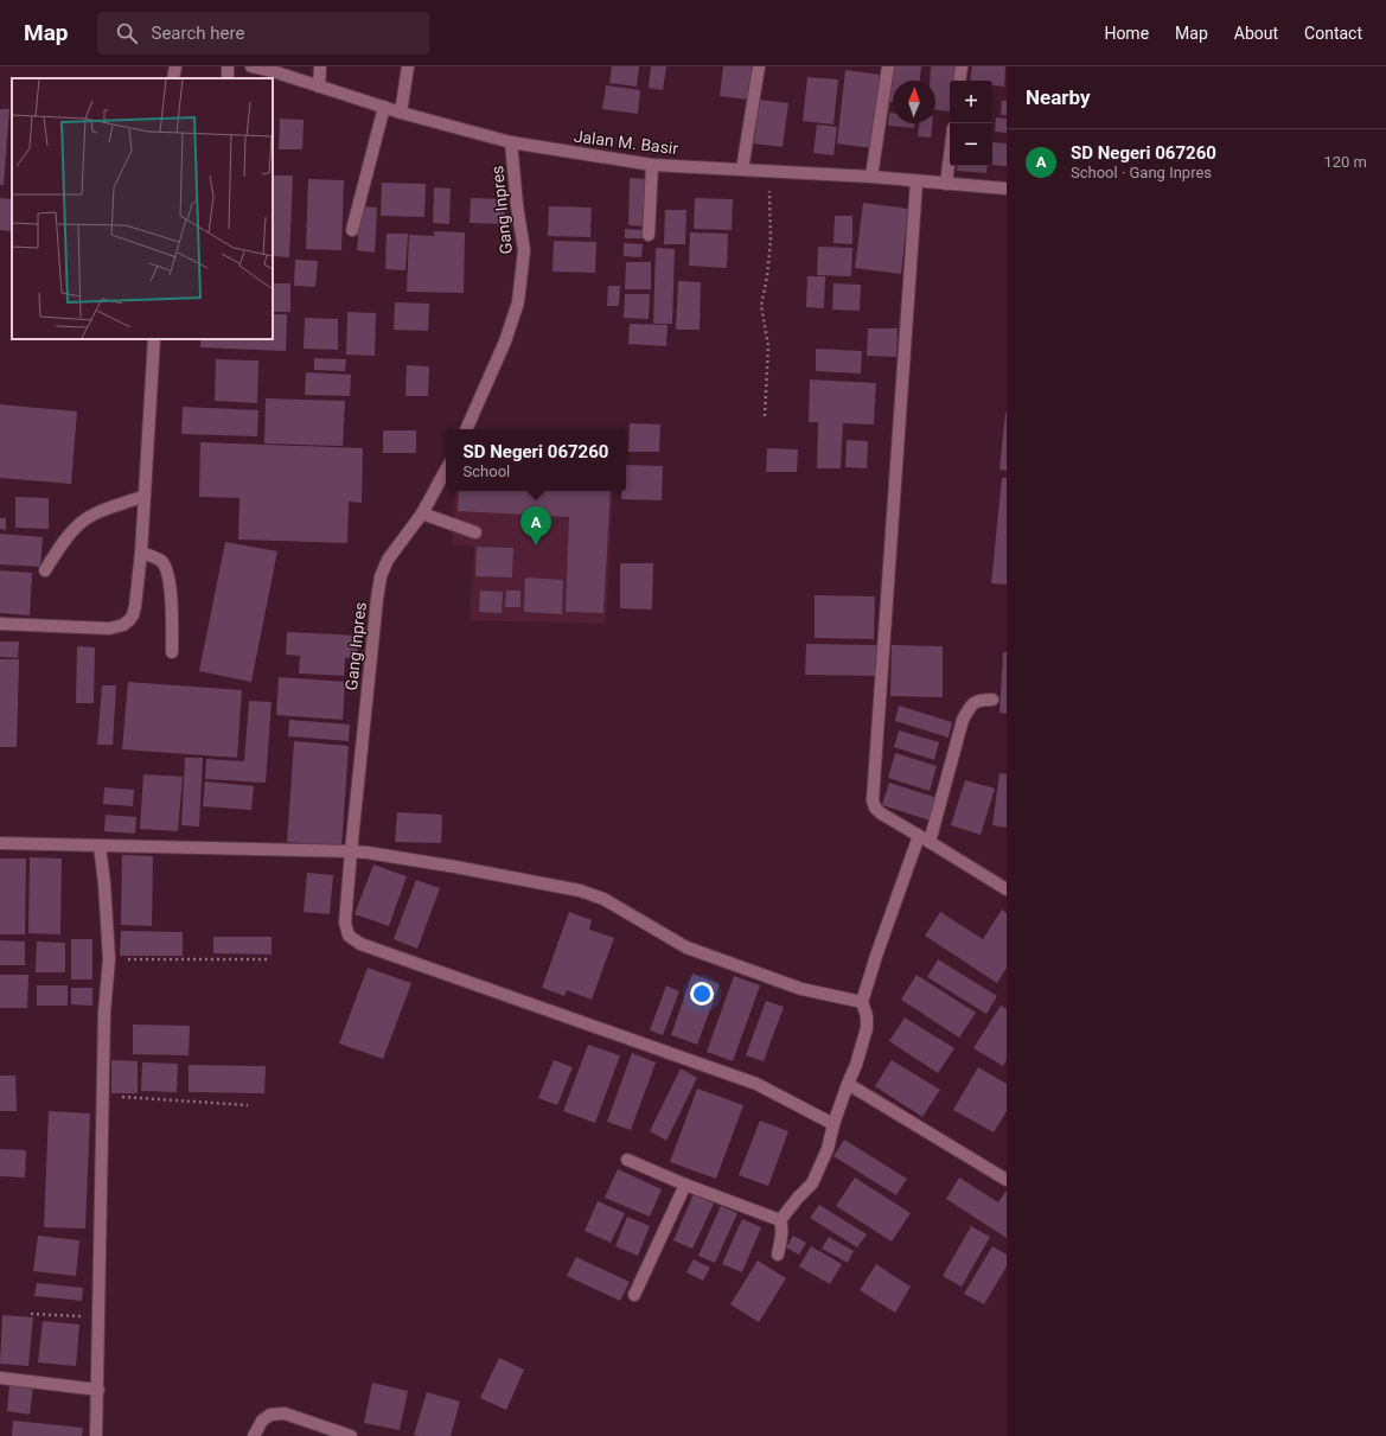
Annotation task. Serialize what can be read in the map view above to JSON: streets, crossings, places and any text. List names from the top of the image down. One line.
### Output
{"streets":{"street":["Jalan M. Basir","Gang Inpres"]},"crossings":[["Jalan M. Basir","Gang Inpres"]],"north":"top","page":{"header":"Map","search":"Search here","nav":["Home","Map","About","Contact"],"heading":"Nearby","map_buttons":["+","−"],"list":[{"mark":"A","name":"SD Negeri 067260","note":"School · Gang Inpres","value":"120 m"}],"popup":["SD Negeri 067260","School"],"pins":"A"}}
